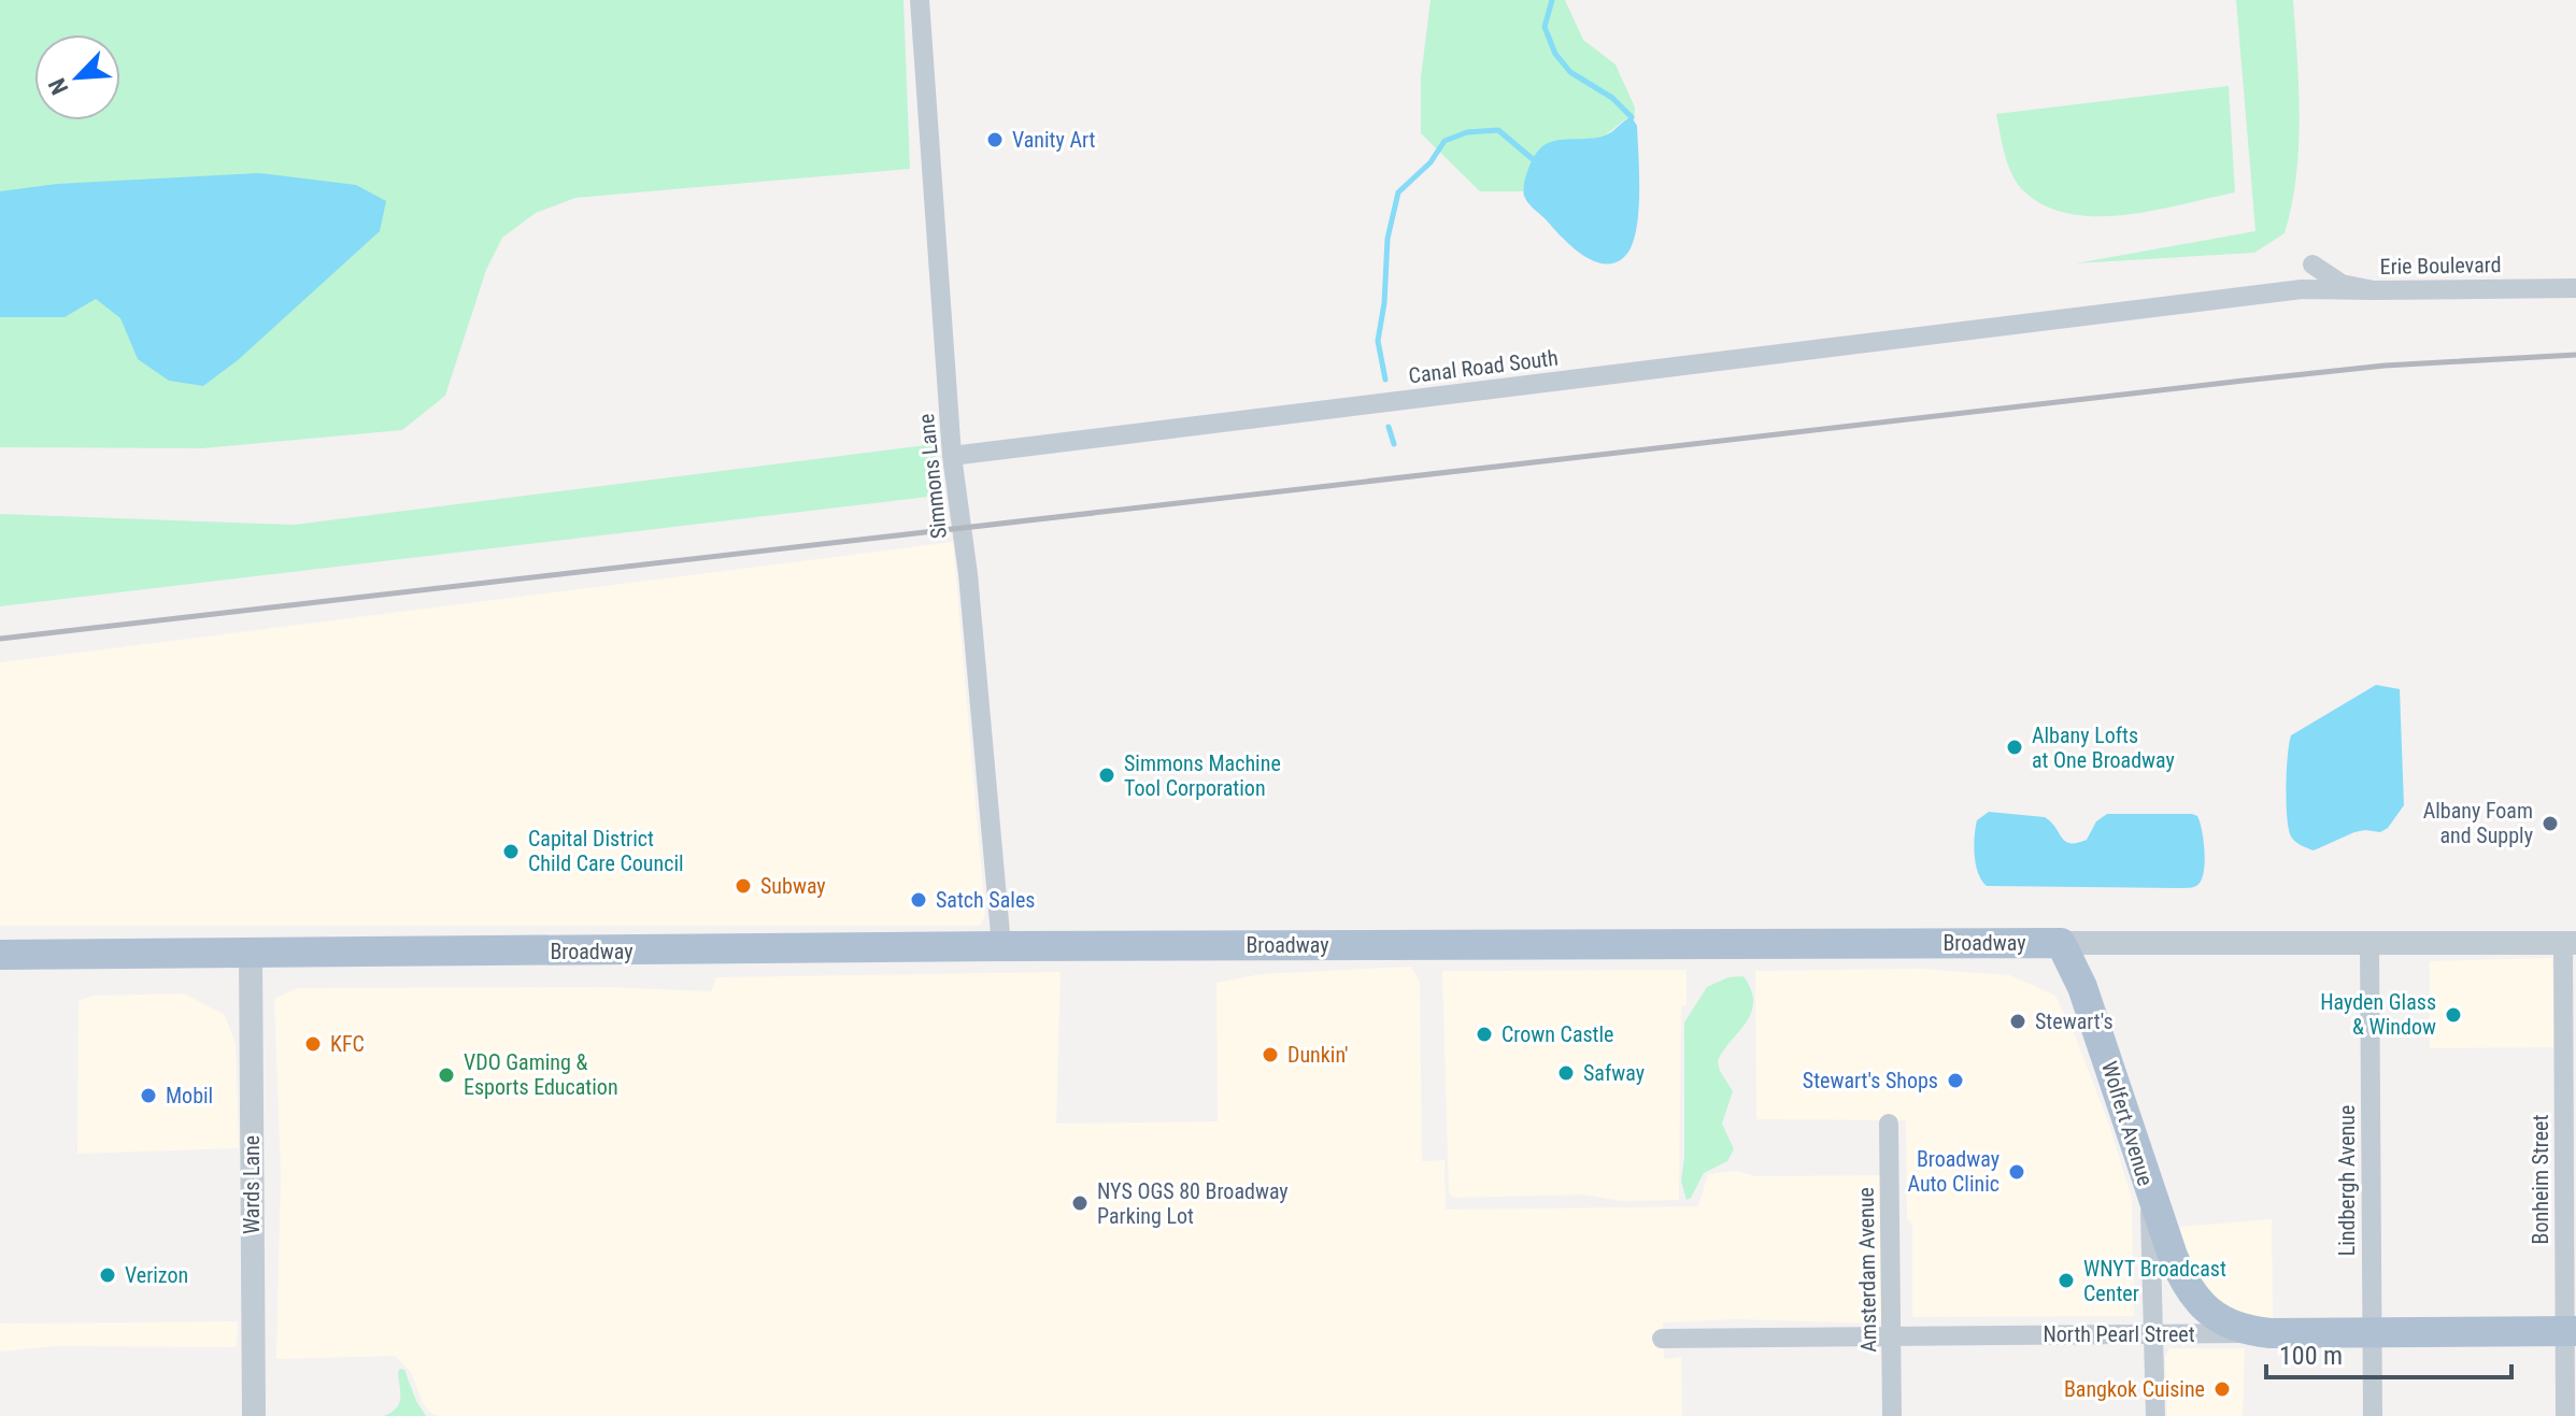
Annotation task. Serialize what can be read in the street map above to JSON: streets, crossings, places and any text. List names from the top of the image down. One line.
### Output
{"streets":{"main road":["Broadway","Wolfert Avenue","North Pearl Street"],"street":["Erie Boulevard","Canal Road South","Simmons Lane","Bonheim Street","Lindbergh Avenue","Wards Lane","Amsterdam Avenue"]},"crossings":[["Erie Boulevard","Canal Road South"],["Canal Road South","Simmons Lane"],["Simmons Lane","Broadway"],["Broadway","Wolfert Avenue"],["Broadway","Bonheim Street"],["Broadway","Lindbergh Avenue"],["Broadway","Wards Lane"],["Wolfert Avenue","North Pearl Street"],["Bonheim Street","North Pearl Street"],["Lindbergh Avenue","North Pearl Street"],["Amsterdam Avenue","North Pearl Street"]],"places":["Vanity Art","Albany Lofts at One Broadway","Simmons Machine Tool Corporation","Albany Foam and Supply","Capital District Child Care Council","Subway","Satch Sales","Hayden Glass & Window","Stewart's","Crown Castle","KFC","Dunkin'","Safway","VDO Gaming & Esports Education","Stewart's Shops","Mobil","Broadway Auto Clinic","NYS OGS 80 Broadway Parking Lot","Verizon","WNYT Broadcast Center","Bangkok Cuisine"],"scale_bar":"100 m","north":"bottom left"}
